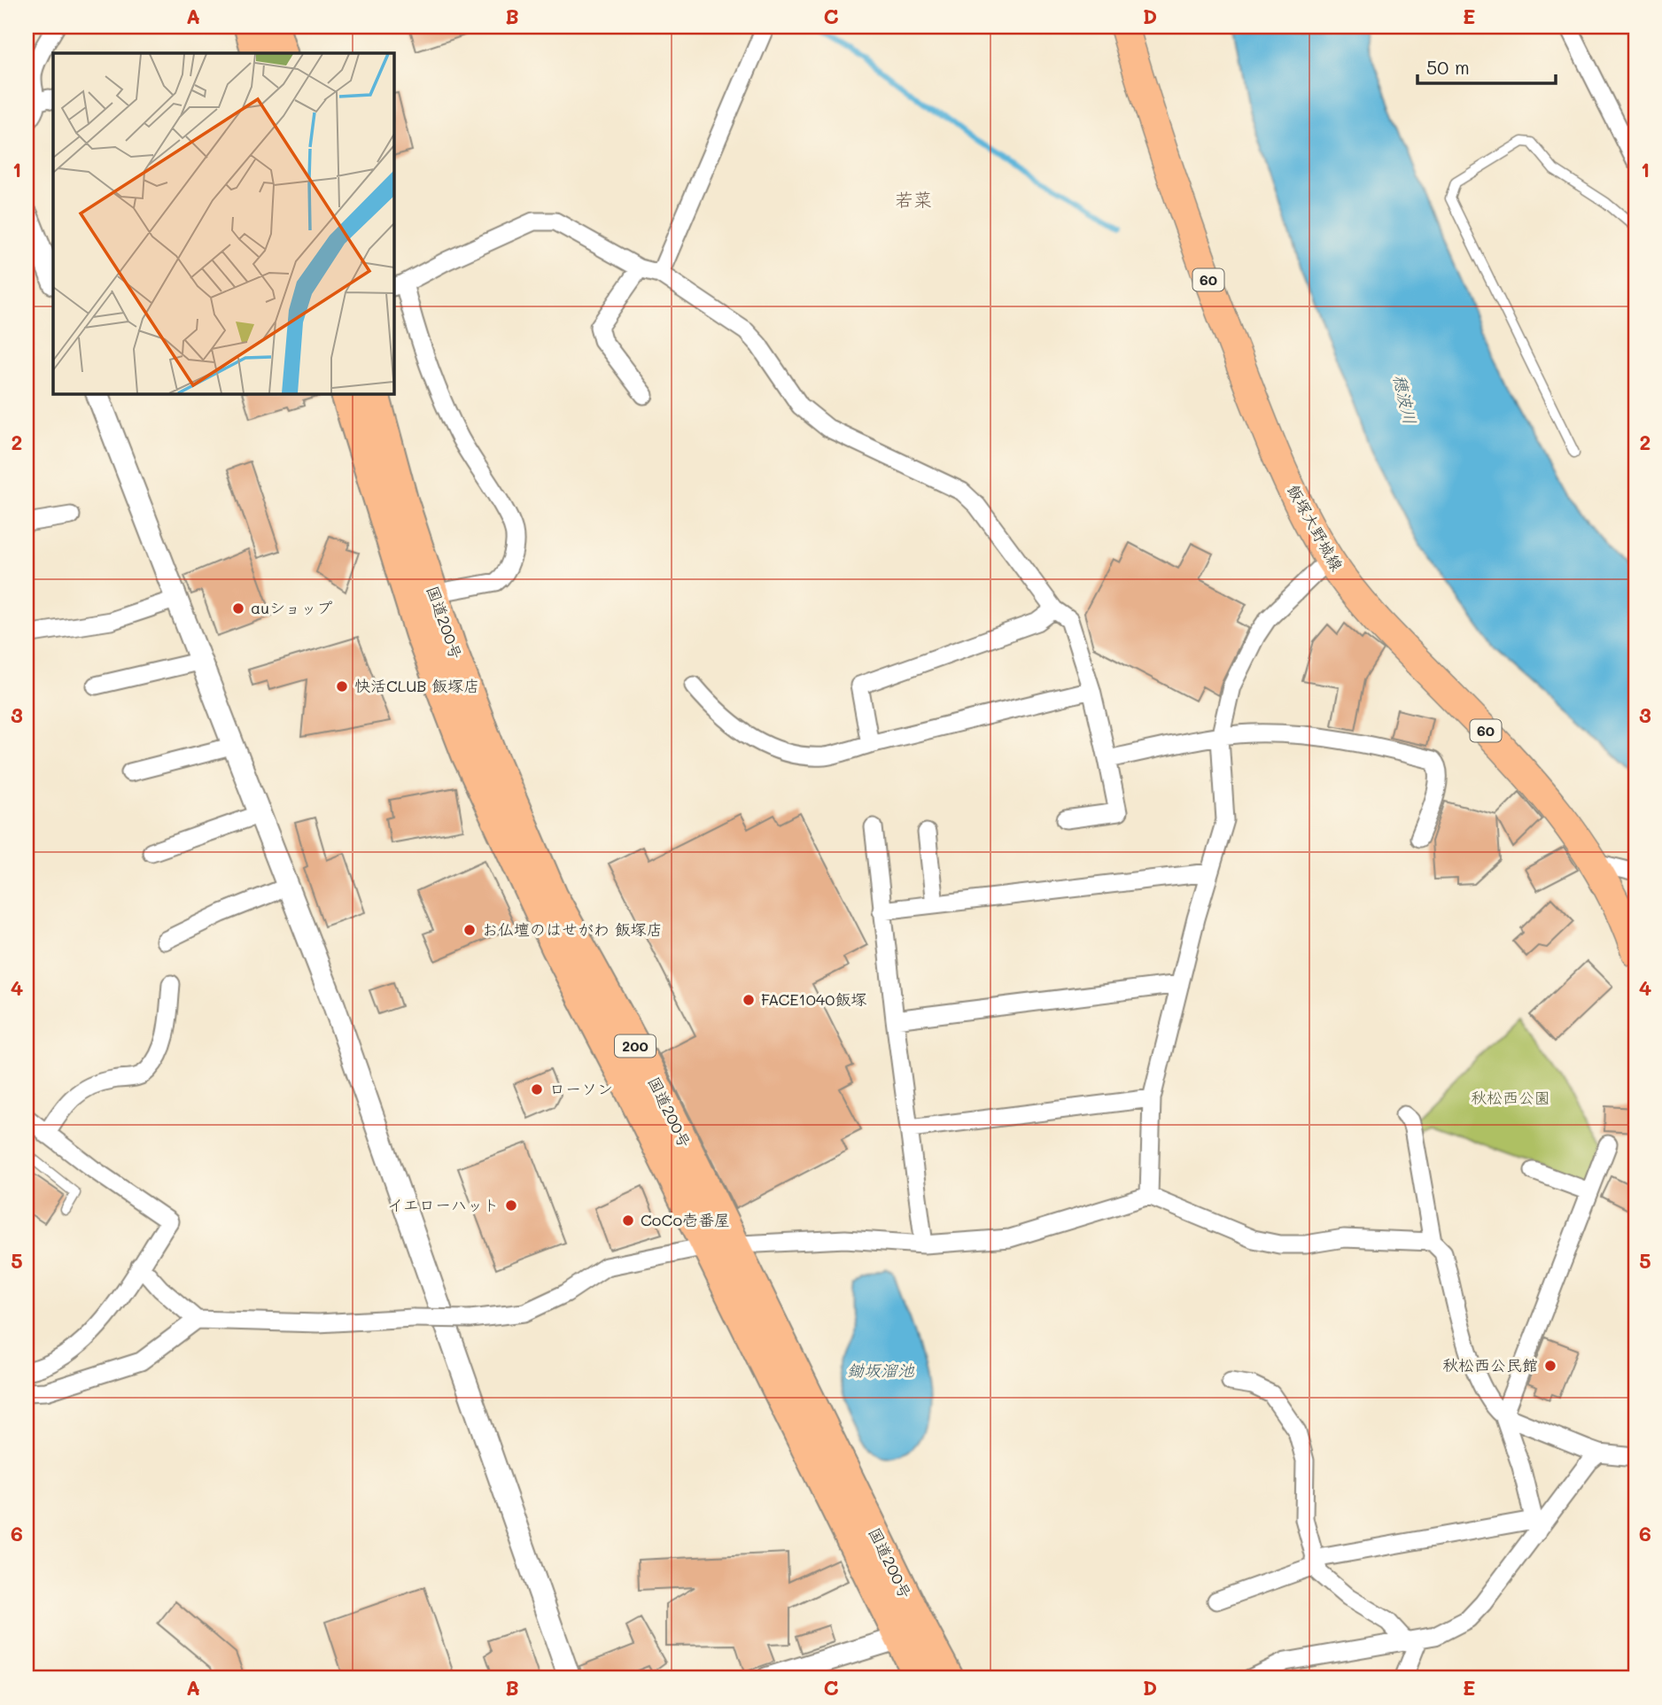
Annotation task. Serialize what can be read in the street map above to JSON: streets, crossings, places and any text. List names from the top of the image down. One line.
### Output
{"streets":{"highway":["国道200号","200"],"main road":["60","飯塚大野城線"]},"districts":["若菜"],"water":["穂波川","鋤坂溜池"],"parks":["秋松西公園"],"places":["auショップ","快活CLUB 飯塚店","お仏壇のはせがわ 飯塚店","FACE1040飯塚","ローソン","イエローハット","CoCo壱番屋","秋松西公民館"],"scale_bar":"50 m","grid":{"columns":["A","B","C","D","E"],"rows":["1","2","3","4","5","6"]}}
